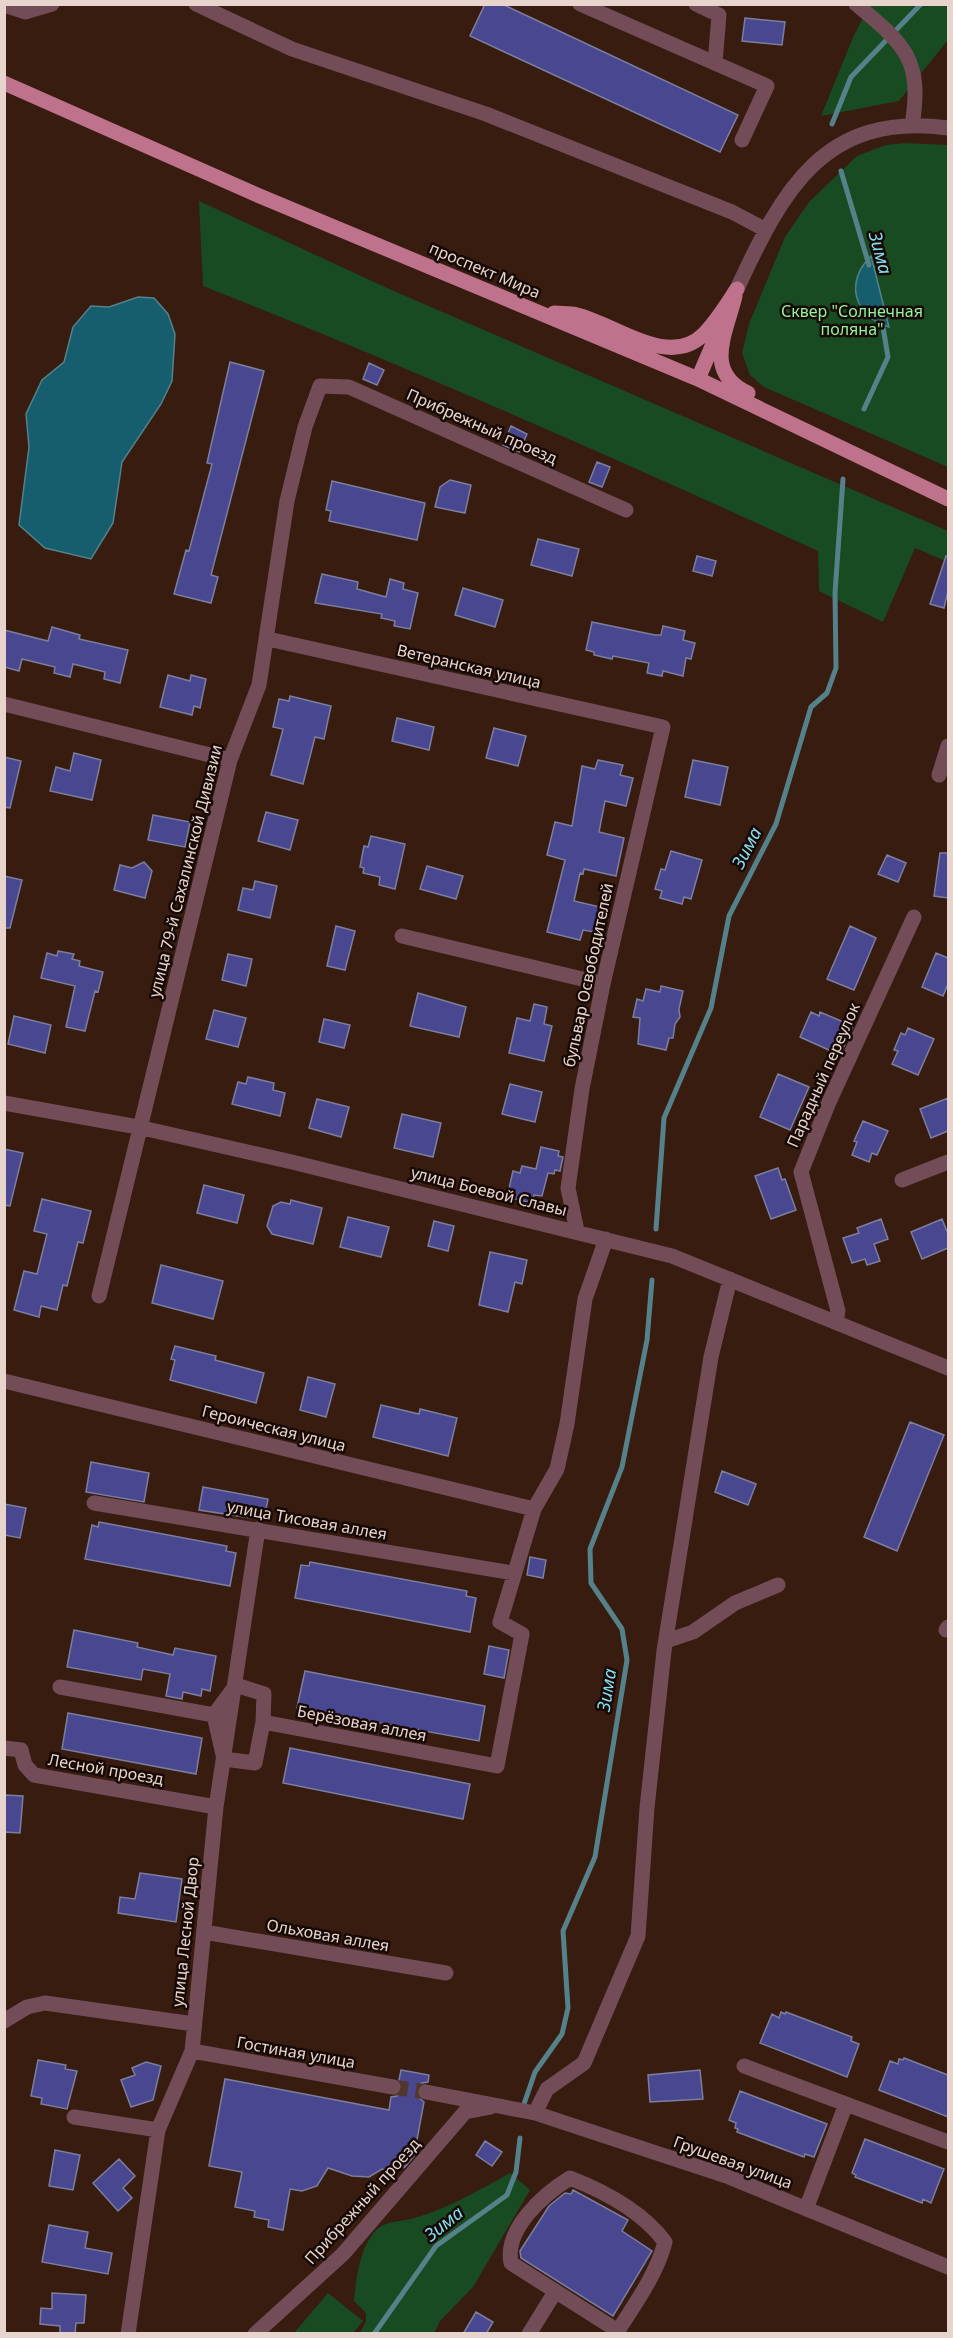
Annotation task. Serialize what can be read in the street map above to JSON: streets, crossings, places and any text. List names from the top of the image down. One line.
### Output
{"streets":{"main road":["проспект Мира"],"street":["Прибрежный проезд","Ветеранская улица","улица 79-й Сахалинской Дивизии","бульвар Освободителей","Парадный переулок","улица Боевой Славы","Героическая улица","улица Тисовая аллея","Берёзовая аллея","Лесной проезд","улица Лесной Двор","Ольховая аллея","Гостиная улица","Грушевая улица"]},"crossings":[["Прибрежный проезд","улица 79-й Сахалинской Дивизии"],["Прибрежный проезд","Грушевая улица"],["Ветеранская улица","улица 79-й Сахалинской Дивизии"],["Ветеранская улица","бульвар Освободителей"],["улица 79-й Сахалинской Дивизии","улица Боевой Славы"],["бульвар Освободителей","улица Боевой Славы"],["Парадный переулок","улица Боевой Славы"],["улица Тисовая аллея","Берёзовая аллея"],["улица Тисовая аллея","улица Лесной Двор"],["Лесной проезд","улица Лесной Двор"],["улица Лесной Двор","Ольховая аллея"],["улица Лесной Двор","Гостиная улица"]],"water":["Зима"],"parks":["Сквер \"Солнечная поляна\""]}
